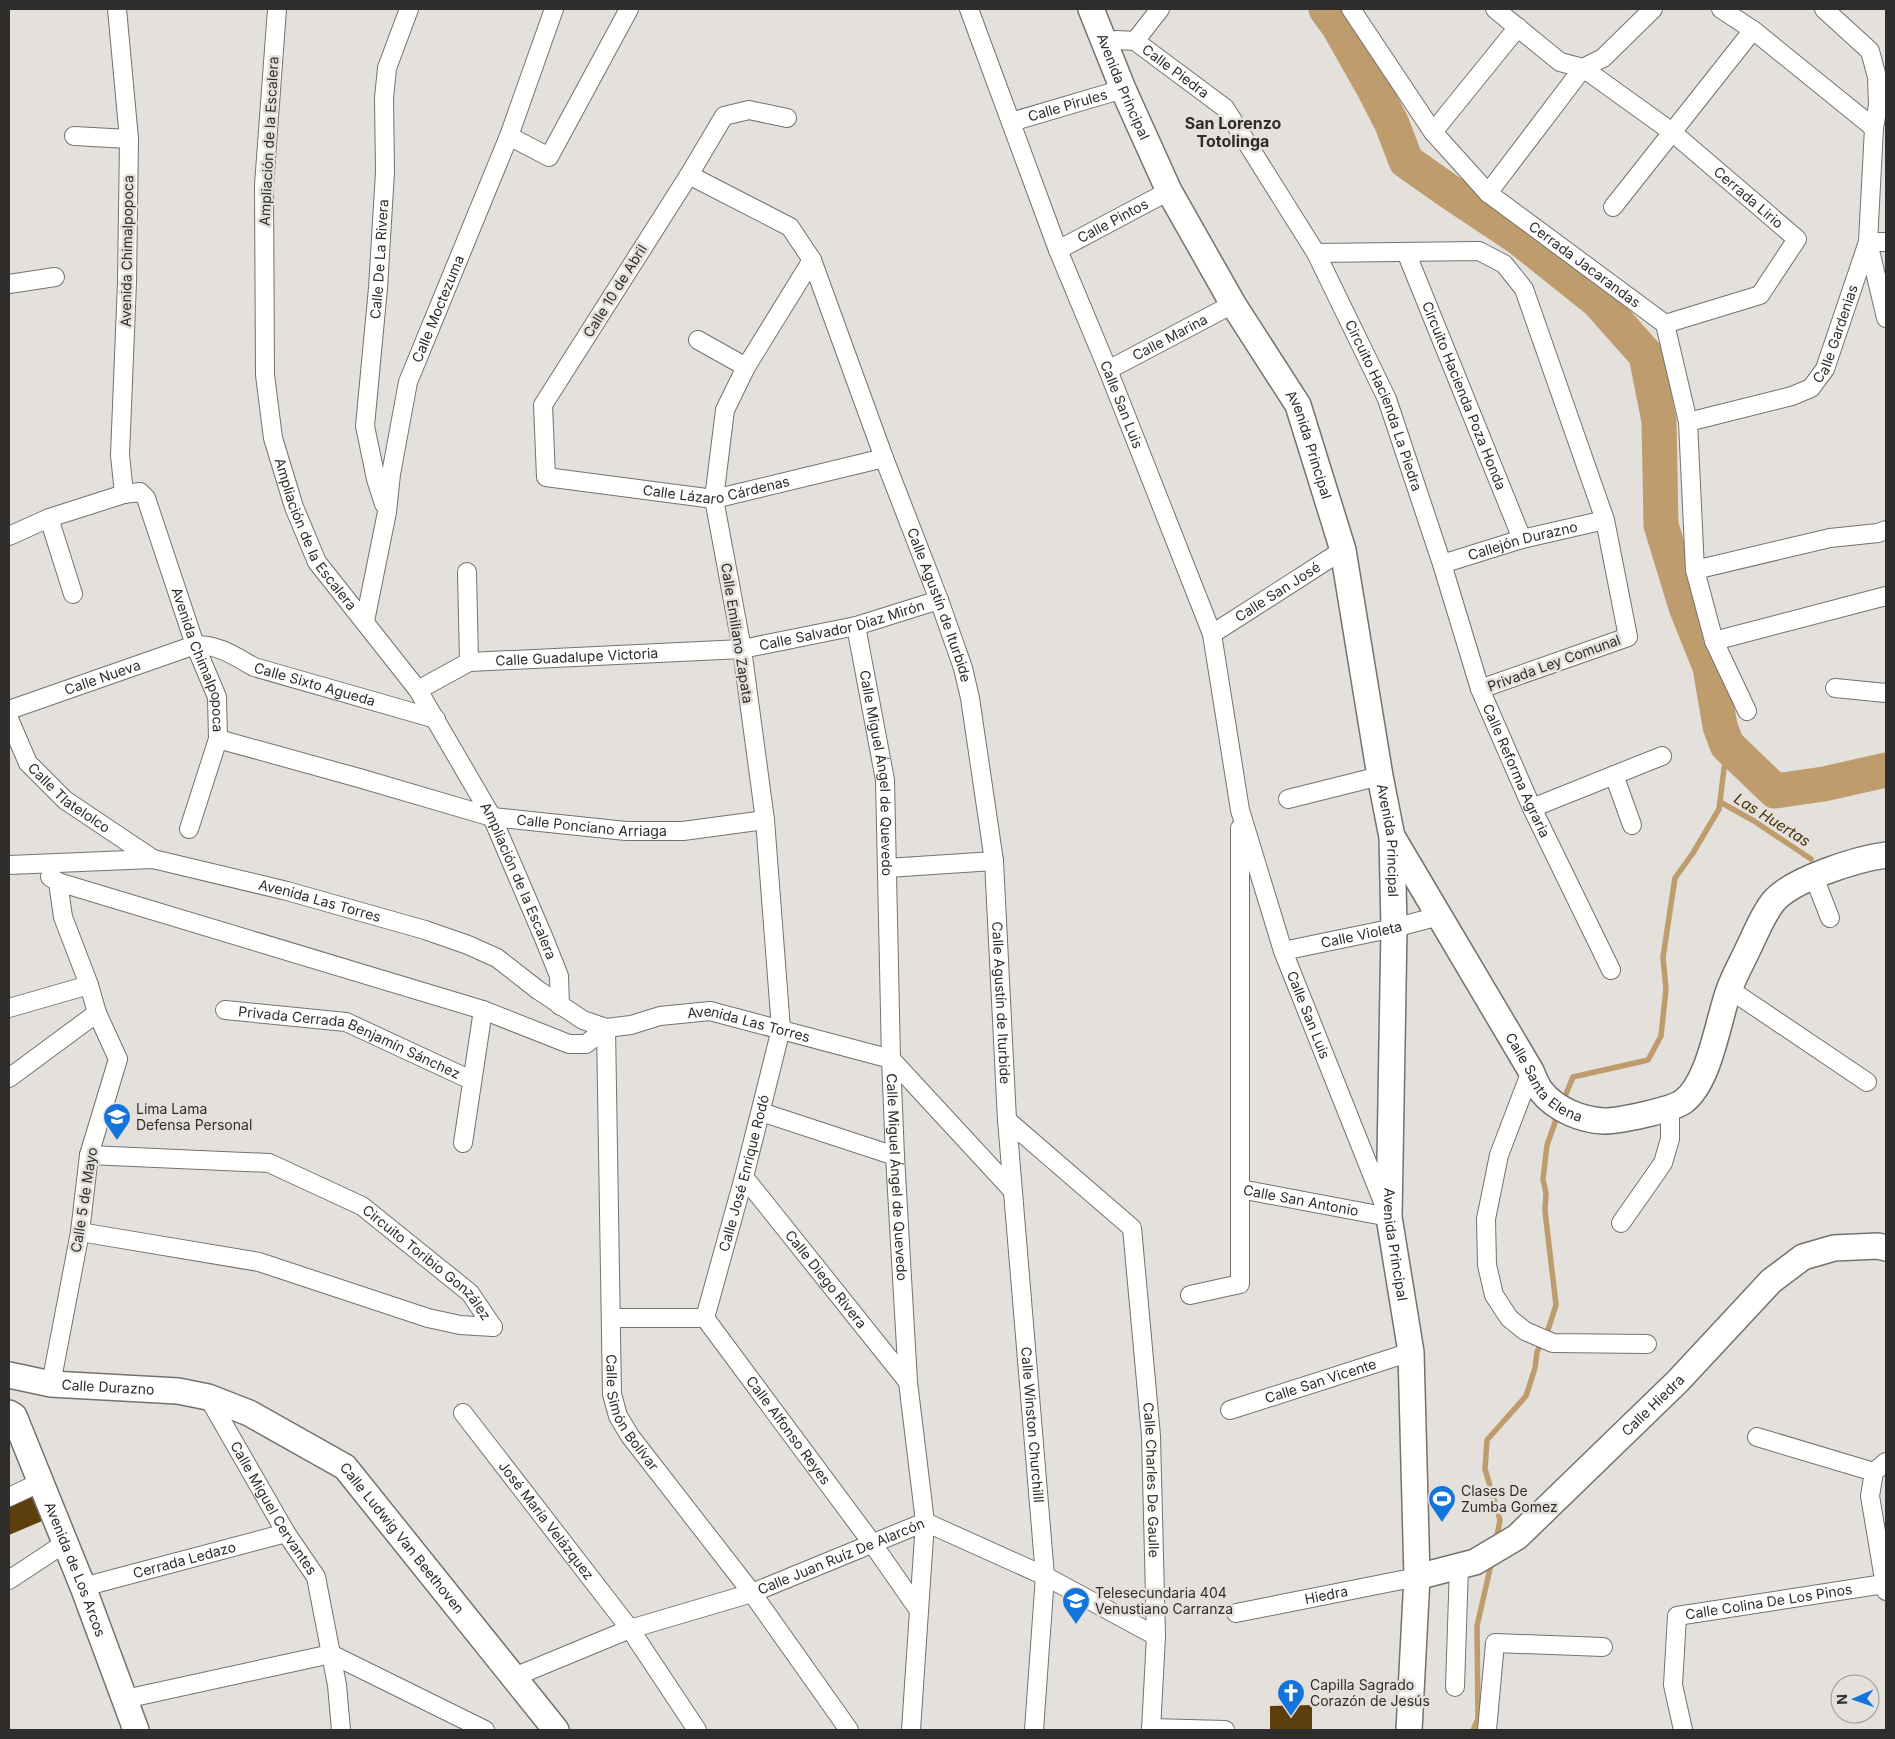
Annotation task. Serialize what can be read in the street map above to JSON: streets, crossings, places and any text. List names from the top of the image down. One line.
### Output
{"streets":{"street":["Calle Piedra","Avenida Principal","Calle Pirules","Ampliación de la Escalera","Cerrada Lirio","Calle Pintos","Avenida Chimalpopoca","Calle De La Rivera","Cerrada Jacarandas","Calle 10 de Abril","Calle Moctezuma","Calle Gardenias","Calle Marina","Circuito Hacienda Poza Honda","Calle San Luis","Circuito Hacienda La Piedra","Calle Lázaro Cárdenas","Callejón Durazno","Calle San José","Calle Agustín de Iturbide","Calle Salvador Díaz Mirón","Calle Emiliano Zapata","Calle Guadalupe Victoria","Privada Ley Comunal","Calle Nueva","Calle Sixto Agueda","Calle Reforma Agraria","Calle Miguel Ángel de Quevedo","Calle Tlatelolco","Calle Ponciano Arriaga","Avenida Las Torres","Calle Violeta","Privada Cerrada Benjamín Sánchez","Calle Santa Elena","Calle José Enrique Rodó","Calle 5 de Mayo","Calle San Antonio","Circuito Toribio González","Calle Diego Rivera","Calle San Vicente","Calle Durazno","Calle Hiedra","Calle Simón Bolívar","Calle Winston Churchilll","Calle Alfonso Reyes","Calle Charles De Gaulle","Calle Miguel Cervantes","José María Velázquez","Calle Ludwig Van Beethoven","Calle Juan Ruíz De Alarcón","Cerrada Ledazo","Avenida de Los Arcos","Hiedra","Calle Colina De Los Pinos"]},"crossings":[["Calle Piedra","Avenida Principal"],["Calle Piedra","Circuito Hacienda La Piedra"],["Avenida Principal","Calle Pirules"],["Avenida Principal","Calle Pintos"],["Avenida Principal","Calle Marina"],["Avenida Principal","Calle San Luis"],["Avenida Principal","Calle San José"],["Avenida Principal","Calle Violeta"],["Avenida Principal","Calle Santa Elena"],["Avenida Principal","Calle San Antonio"],["Avenida Principal","Calle San Vicente"],["Avenida Principal","Calle Hiedra"],["Avenida Principal","Hiedra"],["Calle Pirules","Calle San Luis"],["Ampliación de la Escalera","Calle Moctezuma"],["Ampliación de la Escalera","Calle Guadalupe Victoria"],["Ampliación de la Escalera","Calle Sixto Agueda"],["Ampliación de la Escalera","Calle Ponciano Arriaga"],["Ampliación de la Escalera","Avenida Las Torres"],["Cerrada Lirio","Cerrada Jacarandas"],["Calle Pintos","Calle San Luis"],["Avenida Chimalpopoca","Calle Nueva"],["Avenida Chimalpopoca","Calle Sixto Agueda"],["Avenida Chimalpopoca","Calle Ponciano Arriaga"],["Calle De La Rivera","Calle Moctezuma"],["Calle 10 de Abril","Calle Lázaro Cárdenas"],["Calle 10 de Abril","Calle Agustín de Iturbide"],["Calle Marina","Calle San Luis"],["Circuito Hacienda Poza Honda","Callejón Durazno"],["Calle San Luis","Calle San José"],["Calle San Luis","Calle Violeta"],["Calle San Luis","Calle San Antonio"],["Circuito Hacienda La Piedra","Callejón Durazno"],["Circuito Hacienda La Piedra","Calle Reforma Agraria"],["Calle Lázaro Cárdenas","Calle Agustín de Iturbide"],["Calle Lázaro Cárdenas","Calle Emiliano Zapata"],["Callejón Durazno","Privada Ley Comunal"],["Callejón Durazno","Calle Reforma Agraria"],["Calle Agustín de Iturbide","Calle Salvador Díaz Mirón"],["Calle Agustín de Iturbide","Calle Emiliano Zapata"],["Calle Agustín de Iturbide","Calle Winston Churchilll"],["Calle Agustín de Iturbide","Calle Charles De Gaulle"],["Calle Salvador Díaz Mirón","Calle Emiliano Zapata"],["Calle Salvador Díaz Mirón","Calle Guadalupe Victoria"],["Calle Salvador Díaz Mirón","Calle Miguel Ángel de Quevedo"],["Calle Emiliano Zapata","Calle Guadalupe Victoria"],["Calle Emiliano Zapata","Calle Ponciano Arriaga"],["Calle Emiliano Zapata","Avenida Las Torres"],["Calle Emiliano Zapata","Calle José Enrique Rodó"],["Privada Ley Comunal","Calle Reforma Agraria"],["Calle Nueva","Calle Sixto Agueda"],["Calle Miguel Ángel de Quevedo","Avenida Las Torres"],["Calle Miguel Ángel de Quevedo","Calle Diego Rivera"],["Calle Miguel Ángel de Quevedo","Calle Alfonso Reyes"],["Calle Miguel Ángel de Quevedo","Calle Juan Ruíz De Alarcón"],["Calle Tlatelolco","Avenida Las Torres"],["Avenida Las Torres","Calle José Enrique Rodó"],["Avenida Las Torres","Calle Simón Bolívar"],["Calle Violeta","Calle Santa Elena"],["Calle José Enrique Rodó","Calle Diego Rivera"],["Calle José Enrique Rodó","Calle Alfonso Reyes"],["Calle 5 de Mayo","Circuito Toribio González"],["Calle 5 de Mayo","Calle Durazno"],["Calle Durazno","Calle Miguel Cervantes"],["Calle Durazno","Calle Ludwig Van Beethoven"],["Calle Hiedra","Hiedra"],["Calle Simón Bolívar","Calle Juan Ruíz De Alarcón"],["Calle Winston Churchilll","Calle Charles De Gaulle"],["Calle Winston Churchilll","Calle Juan Ruíz De Alarcón"],["Calle Alfonso Reyes","Calle Juan Ruíz De Alarcón"],["Calle Charles De Gaulle","Calle Juan Ruíz De Alarcón"],["Calle Miguel Cervantes","Calle Ludwig Van Beethoven"],["Calle Miguel Cervantes","Cerrada Ledazo"],["José María Velázquez","Calle Juan Ruíz De Alarcón"],["Calle Ludwig Van Beethoven","Calle Juan Ruíz De Alarcón"],["Cerrada Ledazo","Avenida de Los Arcos"]],"districts":["San Lorenzo Totolinga"],"water":["Las Huertas"],"places":{"school or university":["Lima Lama Defensa Personal","Telesecundaria 404 Venustiano Carranza"],"sports":["Clases De Zumba Gomez"],"church":["Capilla Sagrado Corazón de Jesús"]},"north":"left"}
